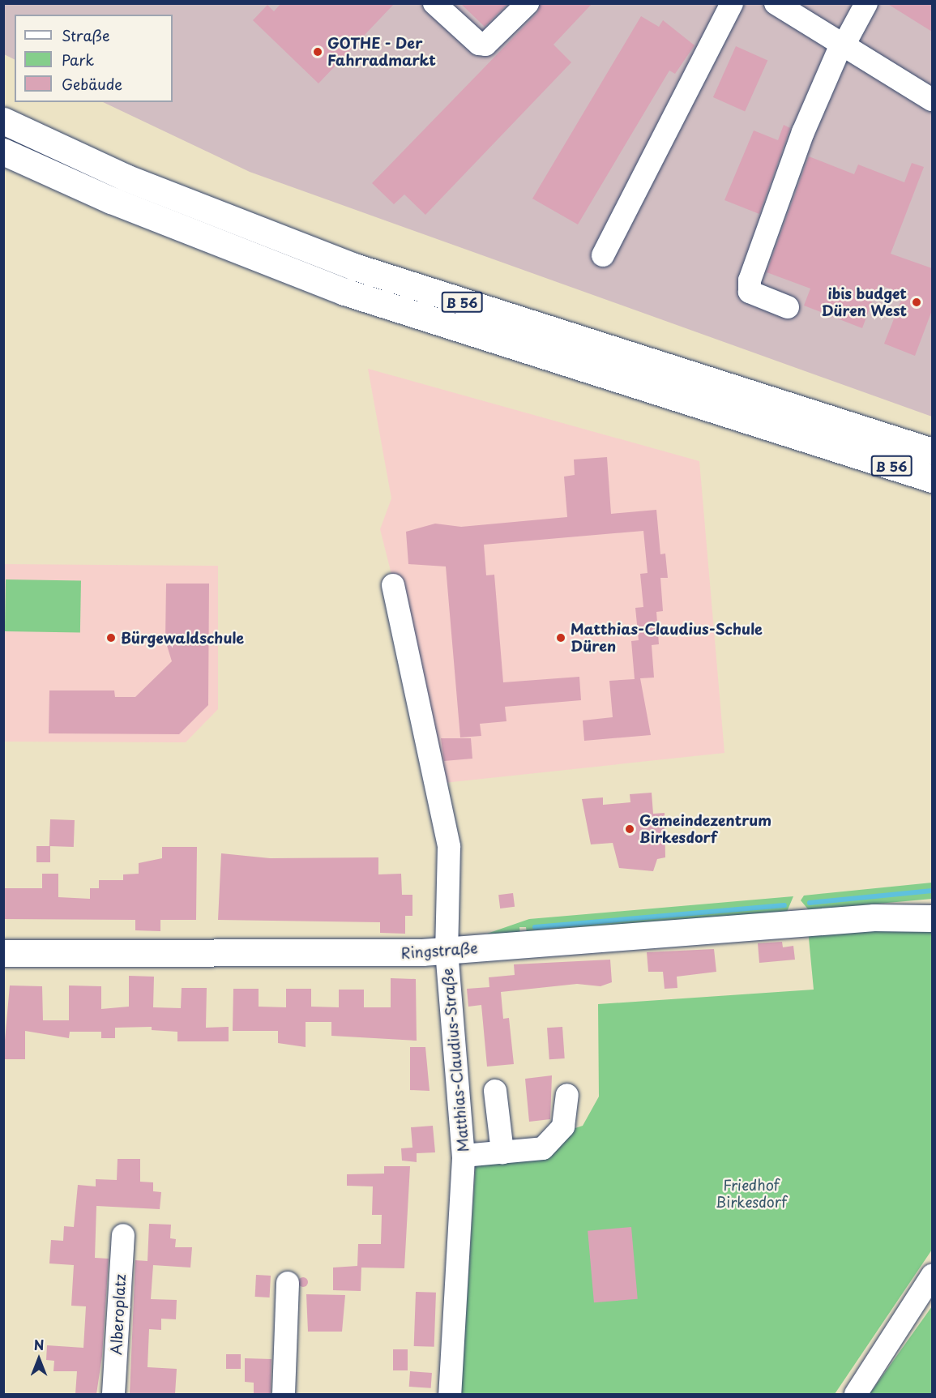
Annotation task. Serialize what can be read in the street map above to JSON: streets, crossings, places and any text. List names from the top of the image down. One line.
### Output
{"streets":{"main road":["B 56","Ringstraße"],"street":["Matthias-Claudius-Straße","Alberoplatz"]},"crossings":[["Ringstraße","Matthias-Claudius-Straße"]],"parks":["Friedhof Birkesdorf"],"places":["GOTHE - Der Fahrradmarkt","ibis budget Düren West","Bürgewaldschule","Matthias-Claudius-Schule Düren","Gemeindezentrum Birkesdorf"],"legend":["Straße","Park","Gebäude"],"north":"top"}
